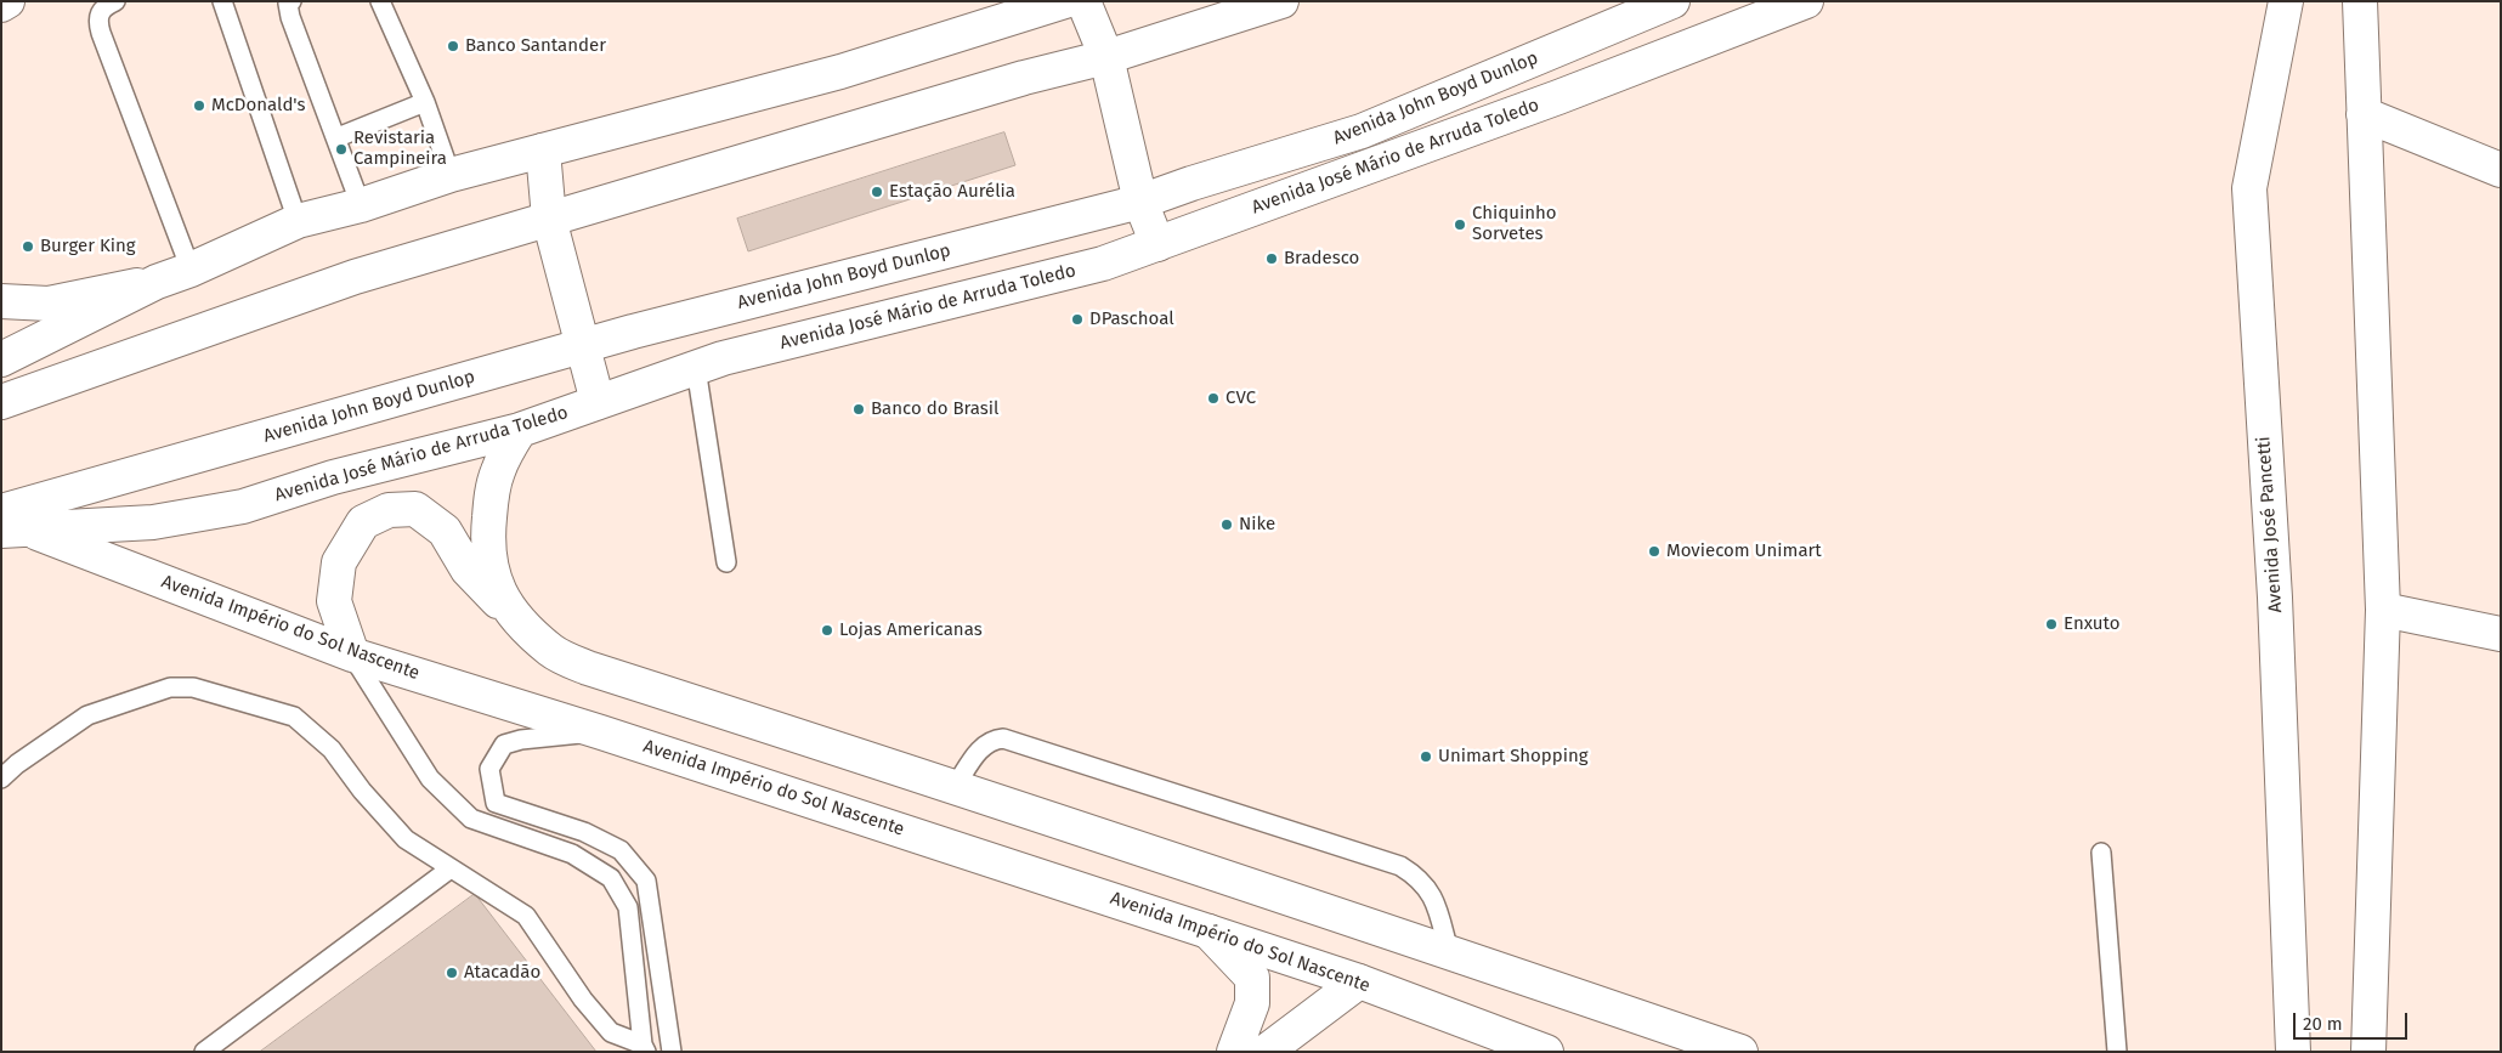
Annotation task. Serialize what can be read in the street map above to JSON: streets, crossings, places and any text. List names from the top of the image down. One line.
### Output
{"streets":{"main road":["Avenida John Boyd Dunlop","Avenida José Mário de Arruda Toledo","Avenida José Pancetti","Avenida Império do Sol Nascente"]},"crossings":[["Avenida John Boyd Dunlop","Avenida José Mário de Arruda Toledo"],["Avenida John Boyd Dunlop","Avenida Império do Sol Nascente"],["Avenida José Mário de Arruda Toledo","Avenida Império do Sol Nascente"]],"places":["Banco Santander","McDonald's","Revistaria Campineira","Estação Aurélia","Chiquinho Sorvetes","Burger King","Bradesco","DPaschoal","CVC","Banco do Brasil","Nike","Moviecom Unimart","Enxuto","Lojas Americanas","Unimart Shopping","Atacadão"],"scale_bar":"20 m"}
